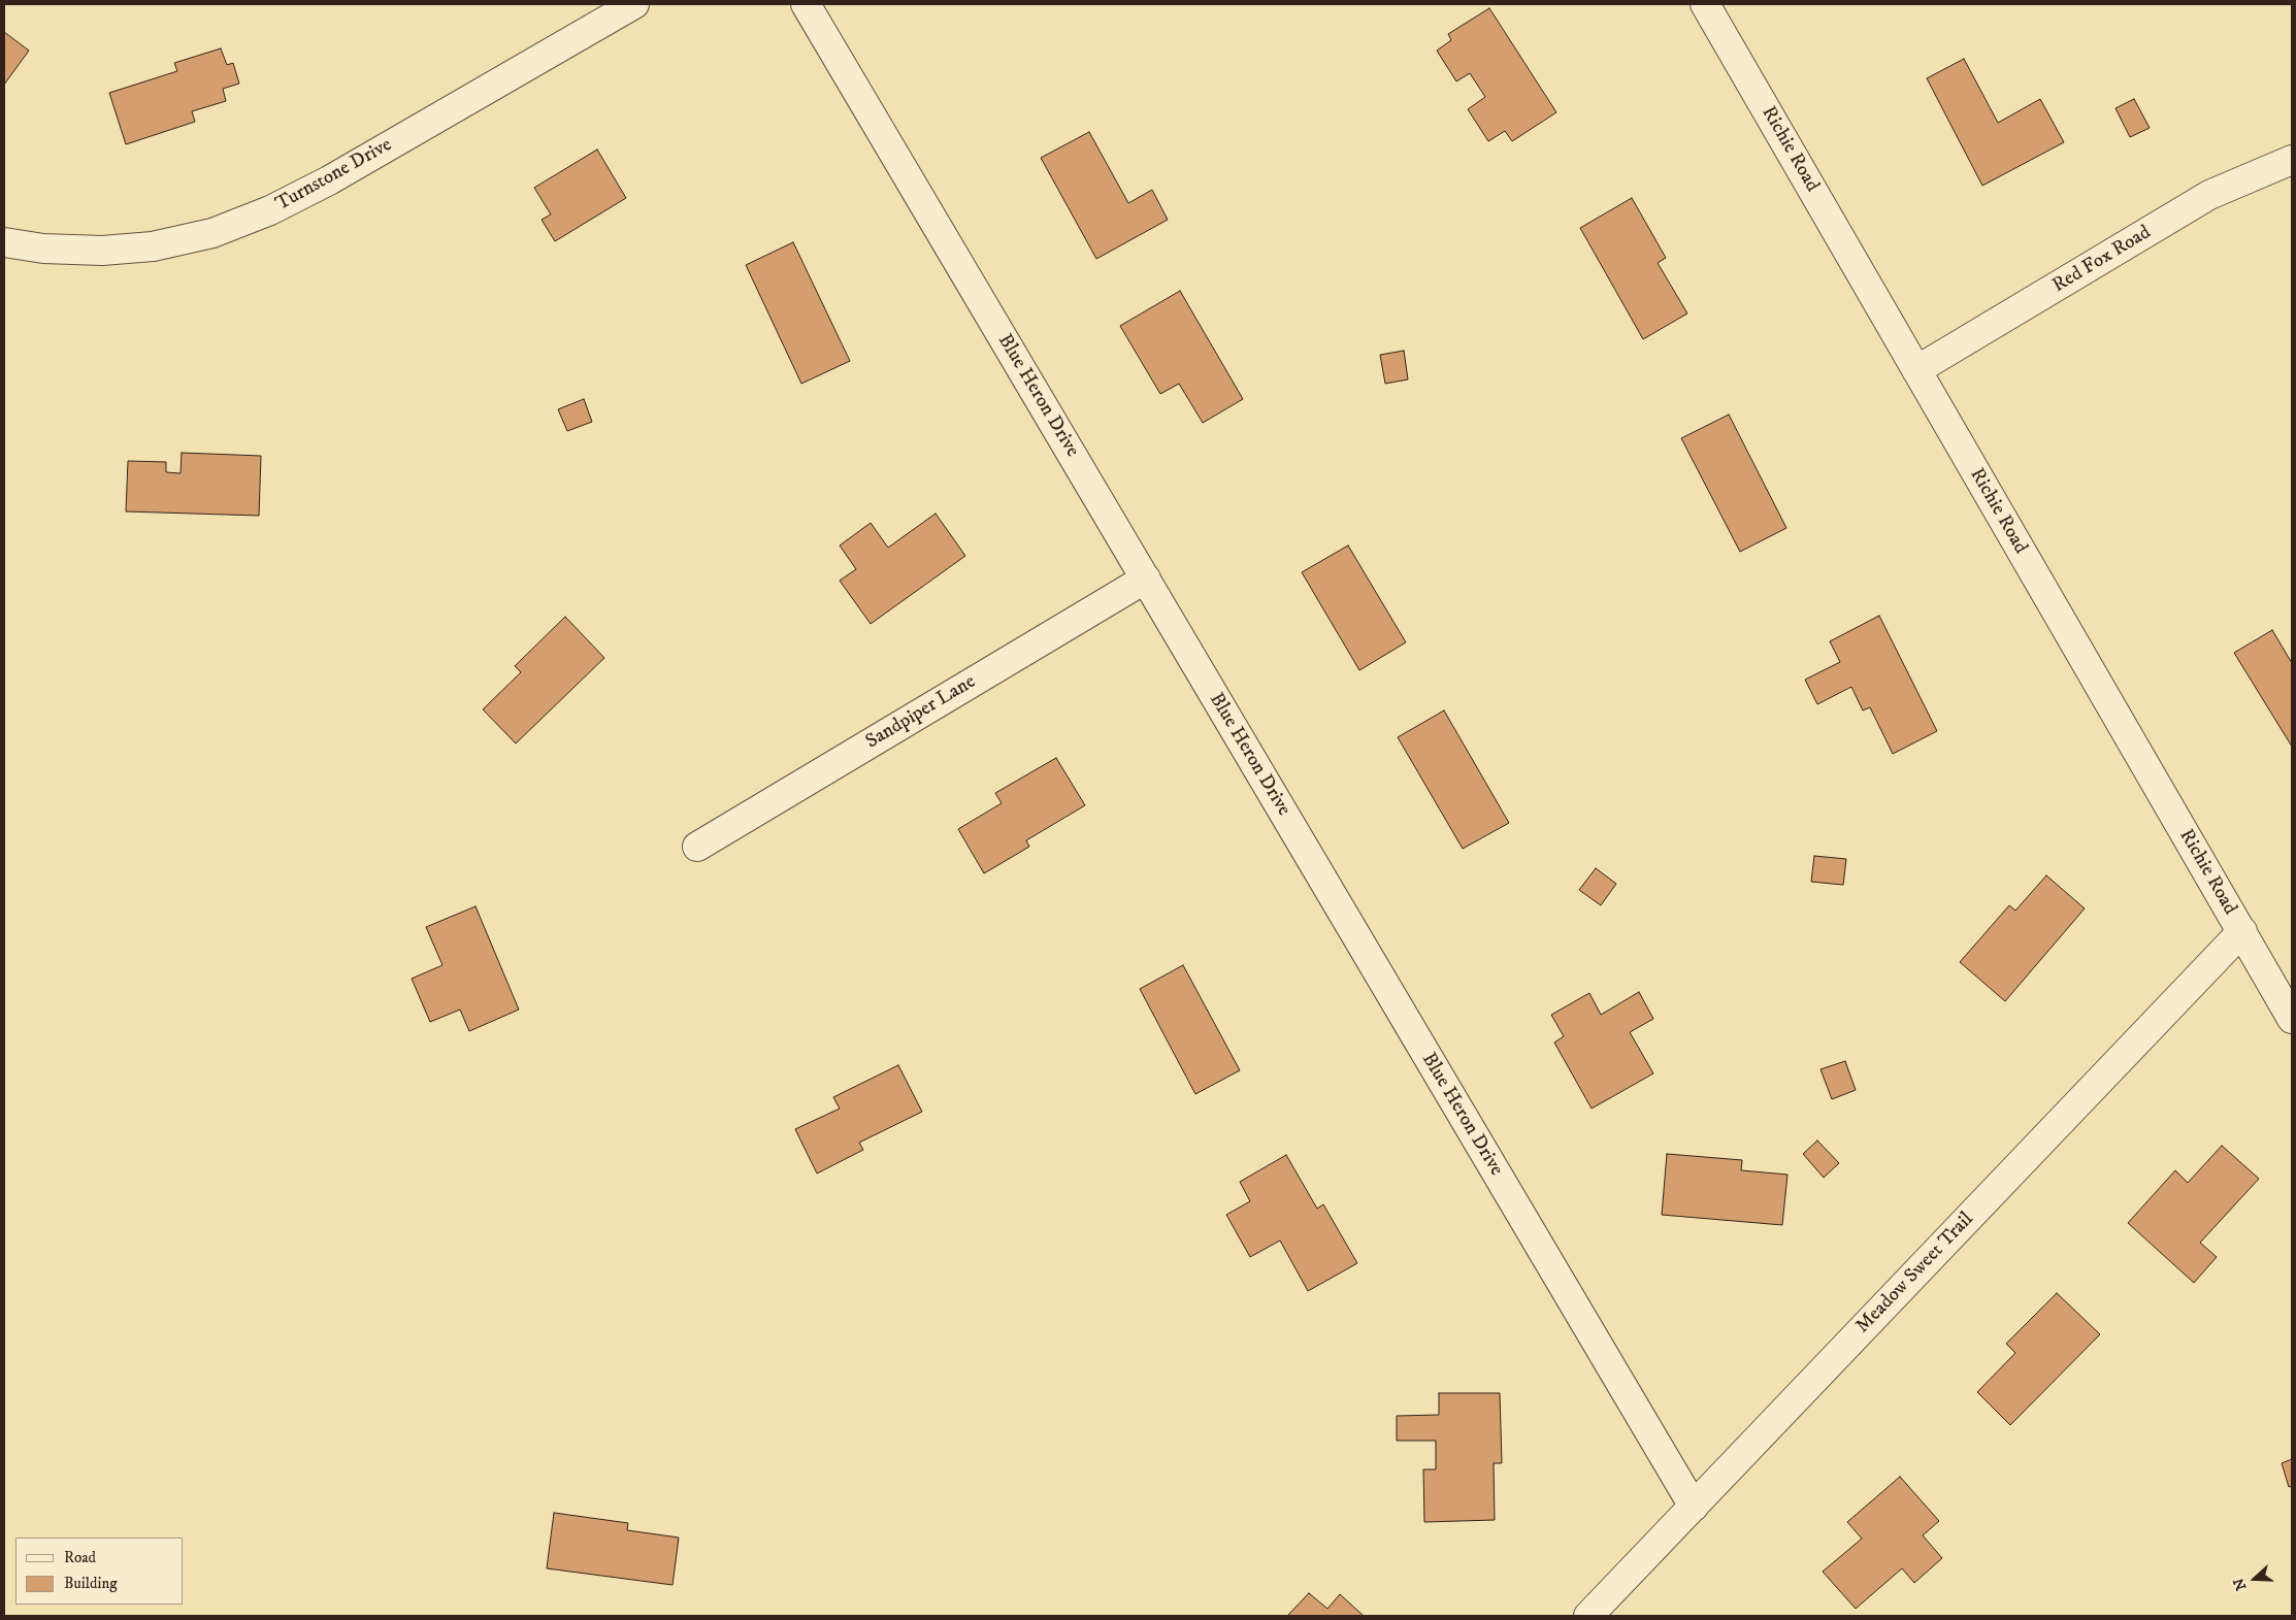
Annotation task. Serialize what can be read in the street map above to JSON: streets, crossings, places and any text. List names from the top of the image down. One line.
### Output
{"streets":{"street":["Richie Road","Turnstone Drive","Red Fox Road","Blue Heron Drive","Sandpiper Lane","Meadow Sweet Trail"]},"crossings":[["Richie Road","Red Fox Road"],["Richie Road","Meadow Sweet Trail"],["Blue Heron Drive","Sandpiper Lane"],["Blue Heron Drive","Meadow Sweet Trail"]],"legend":["Road","Building"],"north":"left"}
